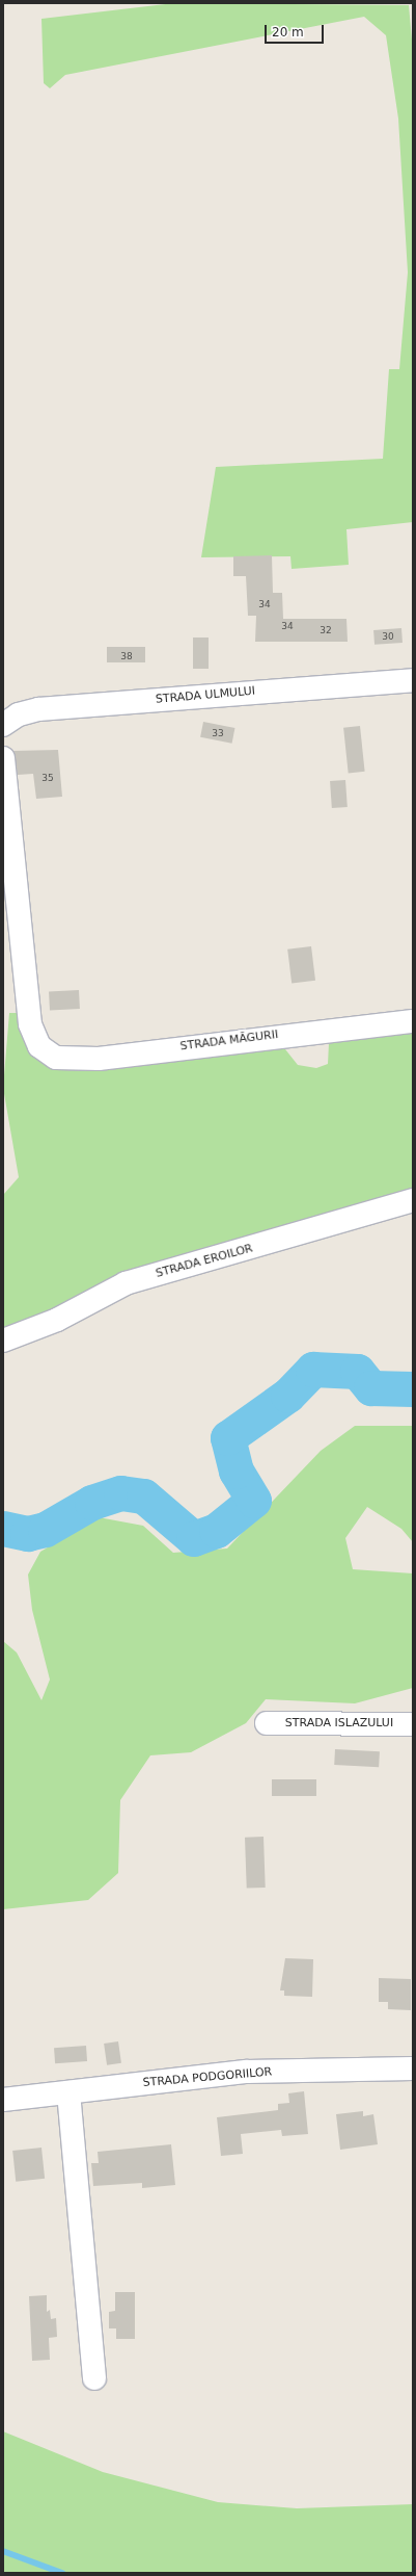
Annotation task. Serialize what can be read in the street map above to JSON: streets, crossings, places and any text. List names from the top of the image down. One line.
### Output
{"streets":{"street":["STRADA ULMULUI","STRADA MĂGURII","STRADA EROILOR","STRADA ISLAZULUI","STRADA PODGORIILOR"]},"house_numbers":["34","34","32","30","38","33","35"],"scale_bar":"20 m"}
